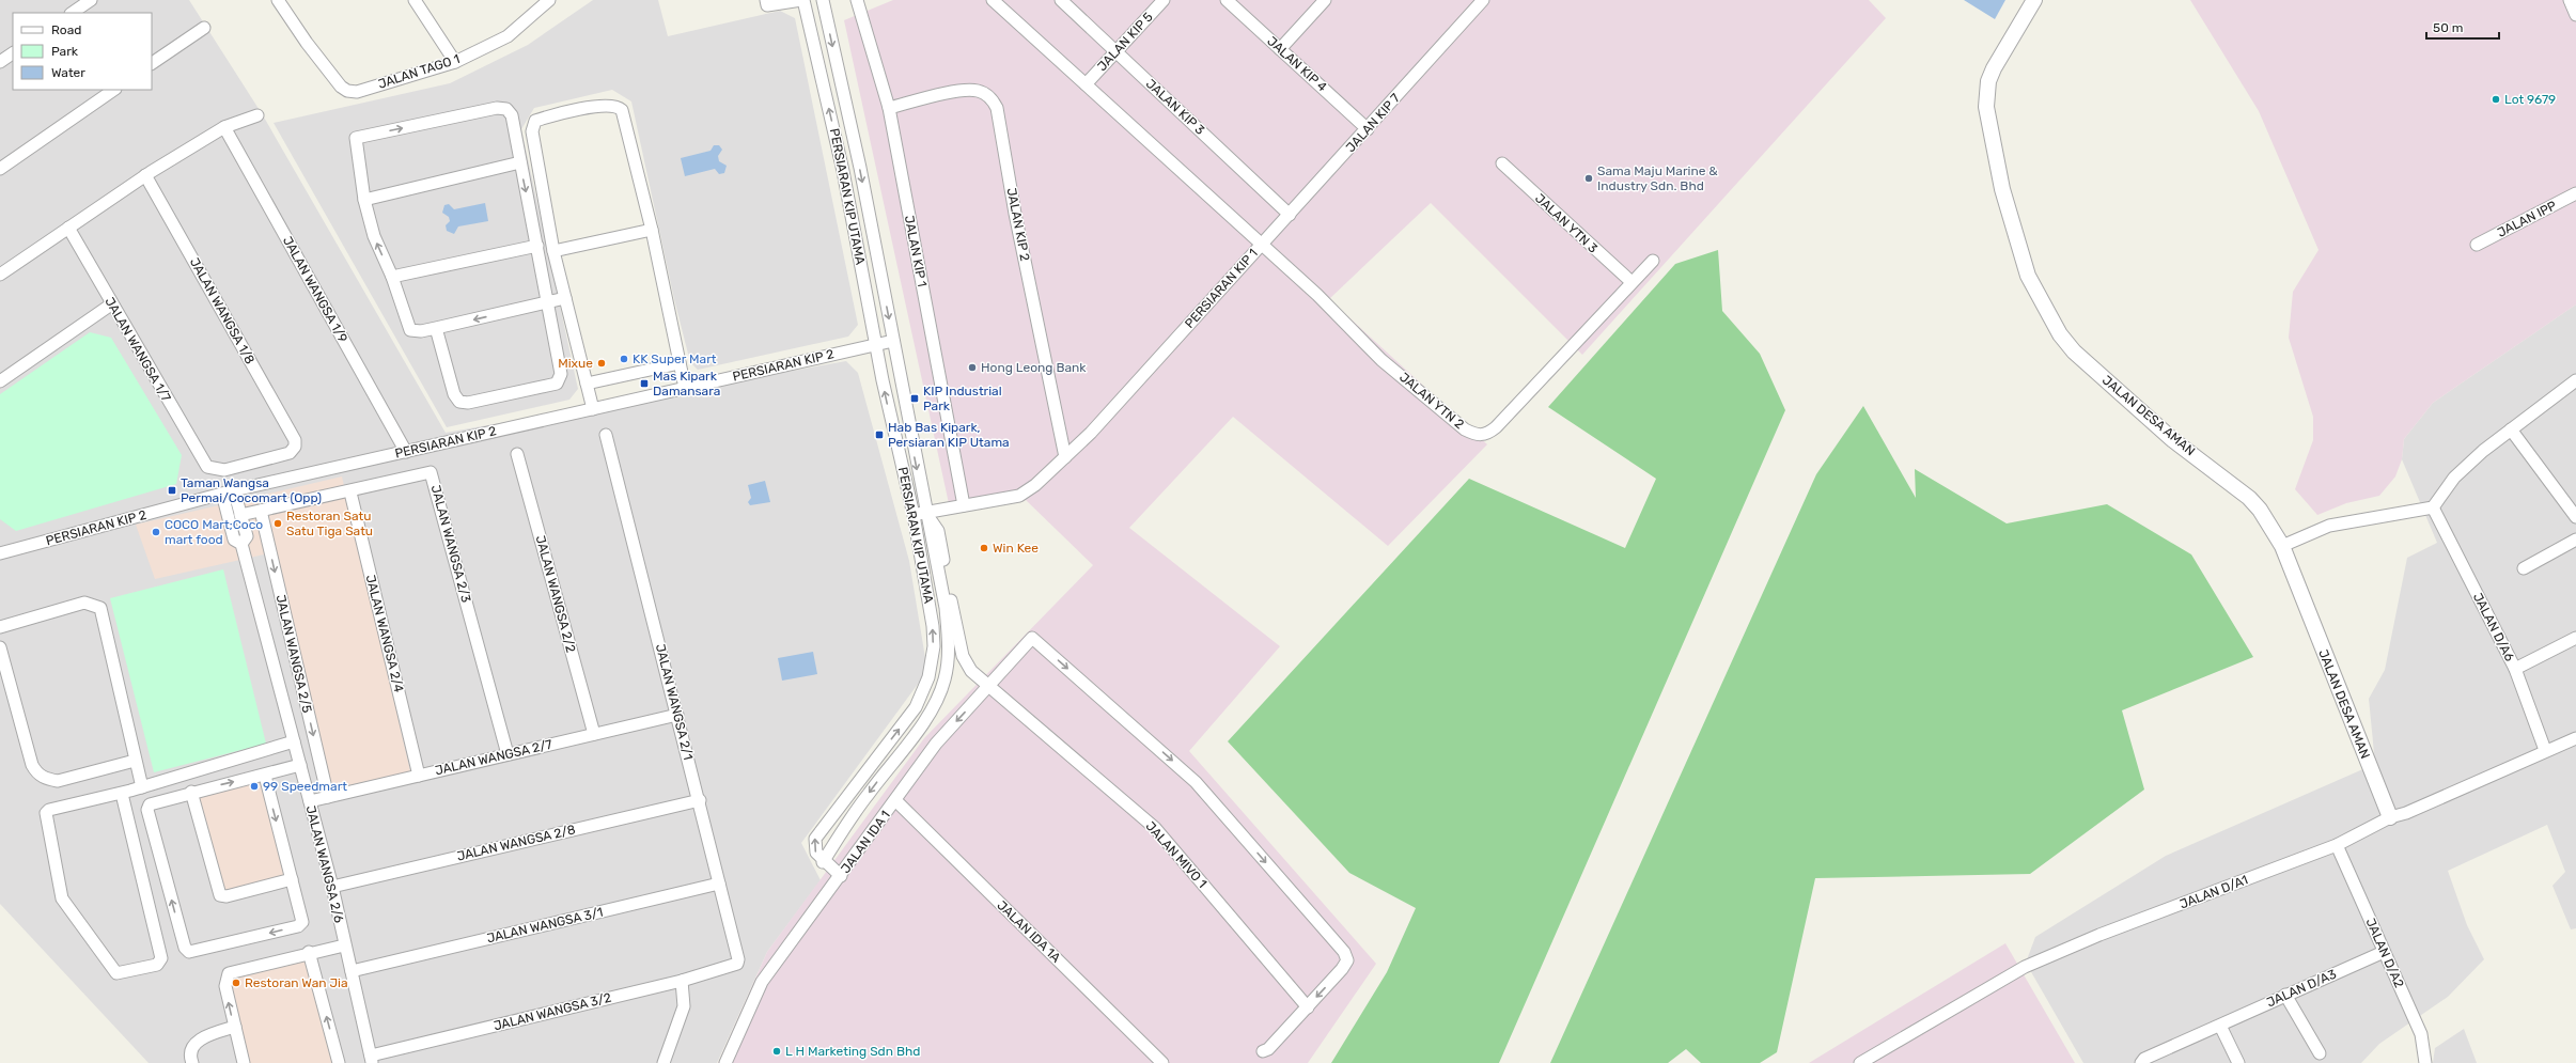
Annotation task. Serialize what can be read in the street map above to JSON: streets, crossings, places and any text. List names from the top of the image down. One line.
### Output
{"streets":{"street":["JALAN KIP 5","JALAN KIP 4","JALAN TAGO 1","JALAN KIP 3","JALAN KIP 7","PERSIARAN KIP UTAMA","JALAN IPP","JALAN YTN 3","JALAN KIP 2","JALAN KIP 1","PERSIARAN KIP 1","JALAN WANGSA 1/9","JALAN WANGSA 1/8","JALAN WANGSA 1/7","PERSIARAN KIP 2","JALAN YTN 2","JALAN DESA AMAN","JALAN WANGSA 2/3","JALAN WANGSA 2/2","JALAN D/A6","JALAN WANGSA 2/4","JALAN WANGSA 2/5","JALAN WANGSA 2/1","JALAN WANGSA 2/7","JALAN IDA 1","JALAN WANGSA 2/8","JALAN MIVO 1","JALAN WANGSA 2/6","JALAN D/A1","JALAN WANGSA 3/1","JALAN IDA 1A","JALAN D/A2","JALAN D/A3","JALAN WANGSA 3/2"]},"crossings":[["JALAN KIP 5","JALAN KIP 3"],["JALAN KIP 5","PERSIARAN KIP 1"],["JALAN KIP 4","JALAN KIP 7"],["JALAN KIP 3","JALAN KIP 7"],["JALAN KIP 7","PERSIARAN KIP 1"],["JALAN KIP 7","JALAN YTN 2"],["PERSIARAN KIP UTAMA","PERSIARAN KIP 1"],["PERSIARAN KIP UTAMA","PERSIARAN KIP 2"],["PERSIARAN KIP UTAMA","JALAN IDA 1"],["PERSIARAN KIP UTAMA","JALAN MIVO 1"],["JALAN YTN 3","JALAN YTN 2"],["JALAN KIP 2","JALAN KIP 1"],["JALAN KIP 2","PERSIARAN KIP 1"],["JALAN KIP 1","PERSIARAN KIP 1"],["PERSIARAN KIP 1","JALAN YTN 2"],["PERSIARAN KIP 1","JALAN MIVO 1"],["JALAN WANGSA 1/9","PERSIARAN KIP 2"],["JALAN WANGSA 1/8","JALAN WANGSA 1/7"],["PERSIARAN KIP 2","JALAN WANGSA 2/6"],["JALAN DESA AMAN","JALAN D/A1"],["JALAN WANGSA 2/3","JALAN WANGSA 2/4"],["JALAN WANGSA 2/3","JALAN WANGSA 2/5"],["JALAN WANGSA 2/3","JALAN WANGSA 2/7"],["JALAN WANGSA 2/3","JALAN WANGSA 2/6"],["JALAN WANGSA 2/2","JALAN WANGSA 2/7"],["JALAN D/A6","JALAN D/A1"],["JALAN WANGSA 2/4","JALAN WANGSA 2/7"],["JALAN WANGSA 2/5","JALAN WANGSA 2/7"],["JALAN WANGSA 2/1","JALAN WANGSA 2/7"],["JALAN WANGSA 2/1","JALAN WANGSA 2/8"],["JALAN WANGSA 2/1","JALAN WANGSA 3/1"],["JALAN WANGSA 2/1","JALAN WANGSA 3/2"],["JALAN WANGSA 2/7","JALAN WANGSA 2/6"],["JALAN IDA 1","JALAN MIVO 1"],["JALAN IDA 1","JALAN IDA 1A"],["JALAN WANGSA 2/8","JALAN WANGSA 2/6"],["JALAN WANGSA 2/6","JALAN WANGSA 3/1"],["JALAN WANGSA 2/6","JALAN WANGSA 3/2"],["JALAN D/A1","JALAN D/A2"],["JALAN D/A2","JALAN D/A3"]],"one_way":["JALAN WANGSA 2/5"],"places":{"other":["Lot 9679","Sama Maju Marine & Industry Sdn. Bhd","KK Super Mart","Mixue","Hong Leong Bank","Restoran Satu Satu Tiga Satu","COCO Mart;Coco mart food","Win Kee","99 Speedmart","Restoran Wan Jia","L H Marketing Sdn Bhd"],"transit":["Mas Kipark Damansara","KIP Industrial Park","Hab Bas Kipark, Persiaran KIP Utama","Taman Wangsa Permai/Cocomart (Opp)"]},"legend":["Road","Park","Water"],"scale_bar":"50 m"}
